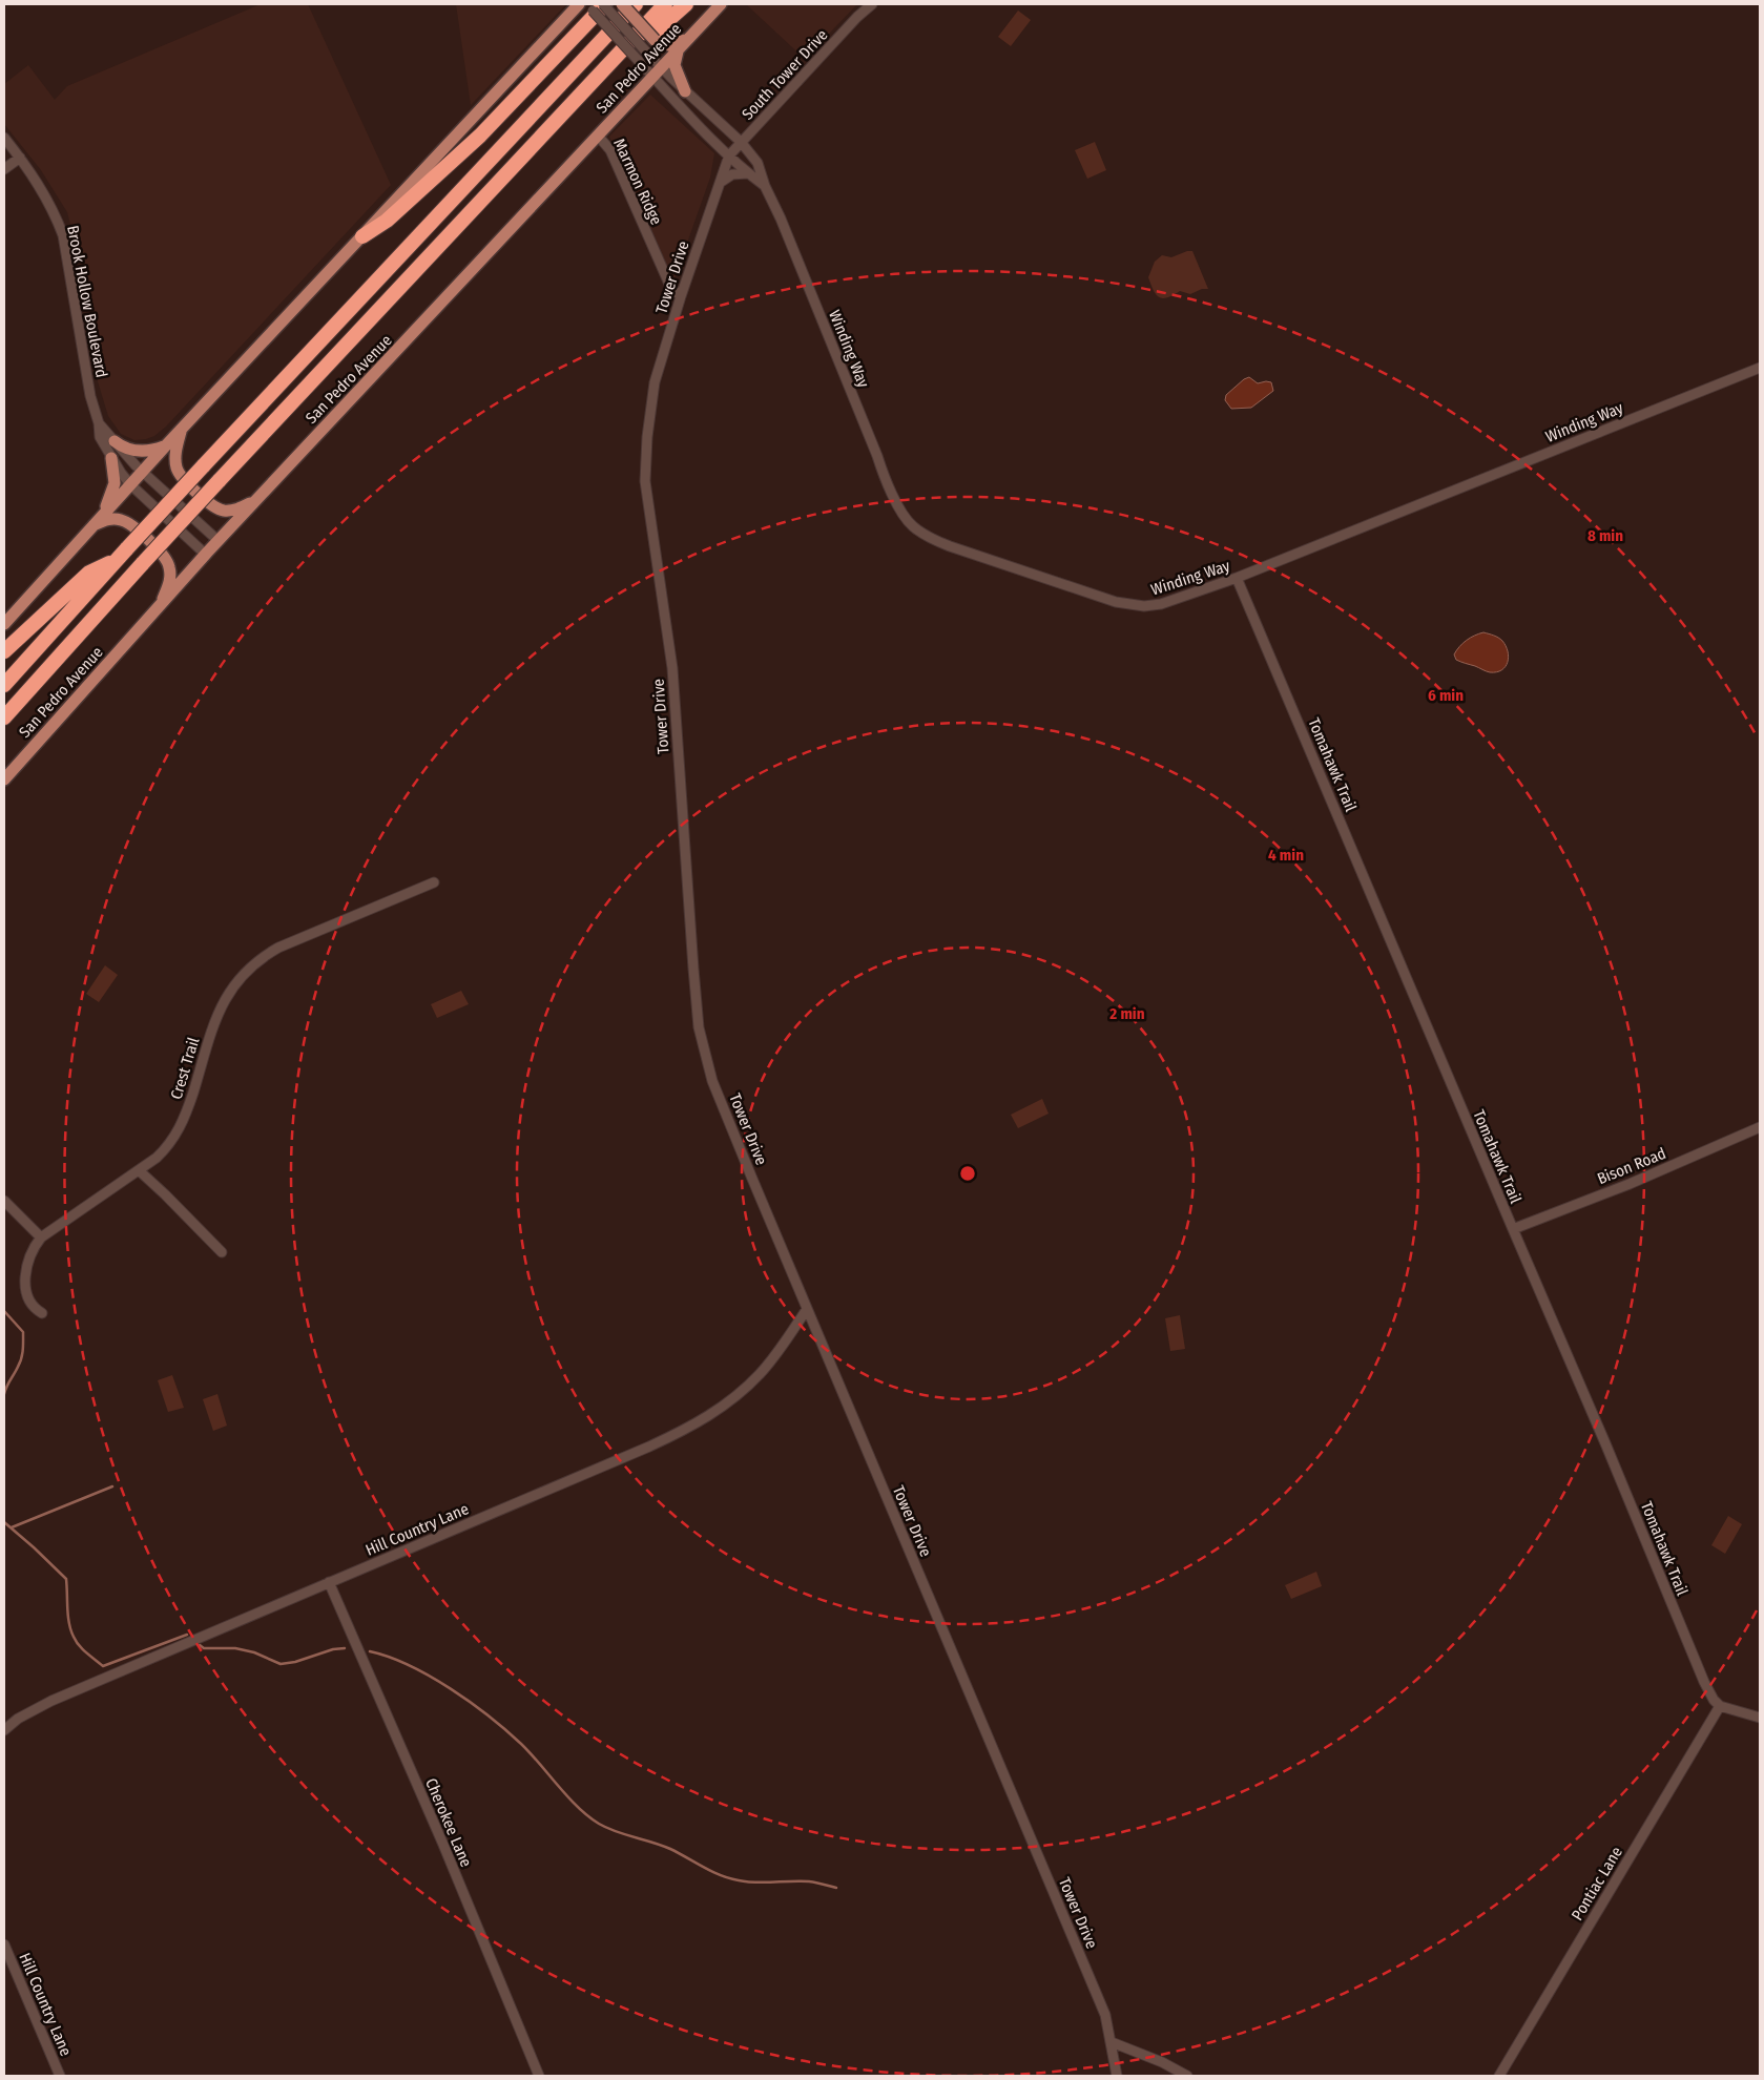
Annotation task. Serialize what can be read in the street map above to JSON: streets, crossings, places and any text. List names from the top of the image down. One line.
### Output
{"streets":{"main road":["San Pedro Avenue"],"street":["South Tower Drive","Marmon Ridge","Tower Drive","Brook Hollow Boulevard","Winding Way","Tomahawk Trail","Crest Trail","Bison Road","Hill Country Lane","Cherokee Lane","Pontiac Lane"]},"crossings":[["San Pedro Avenue","Marmon Ridge"],["San Pedro Avenue","Brook Hollow Boulevard"],["San Pedro Avenue","Winding Way"],["South Tower Drive","Tower Drive"],["South Tower Drive","Winding Way"],["Marmon Ridge","Tower Drive"],["Tower Drive","Winding Way"],["Tower Drive","Hill Country Lane"],["Winding Way","Tomahawk Trail"],["Tomahawk Trail","Bison Road"],["Tomahawk Trail","Pontiac Lane"],["Hill Country Lane","Cherokee Lane"]],"rings":["8 min","6 min","4 min","2 min"]}
